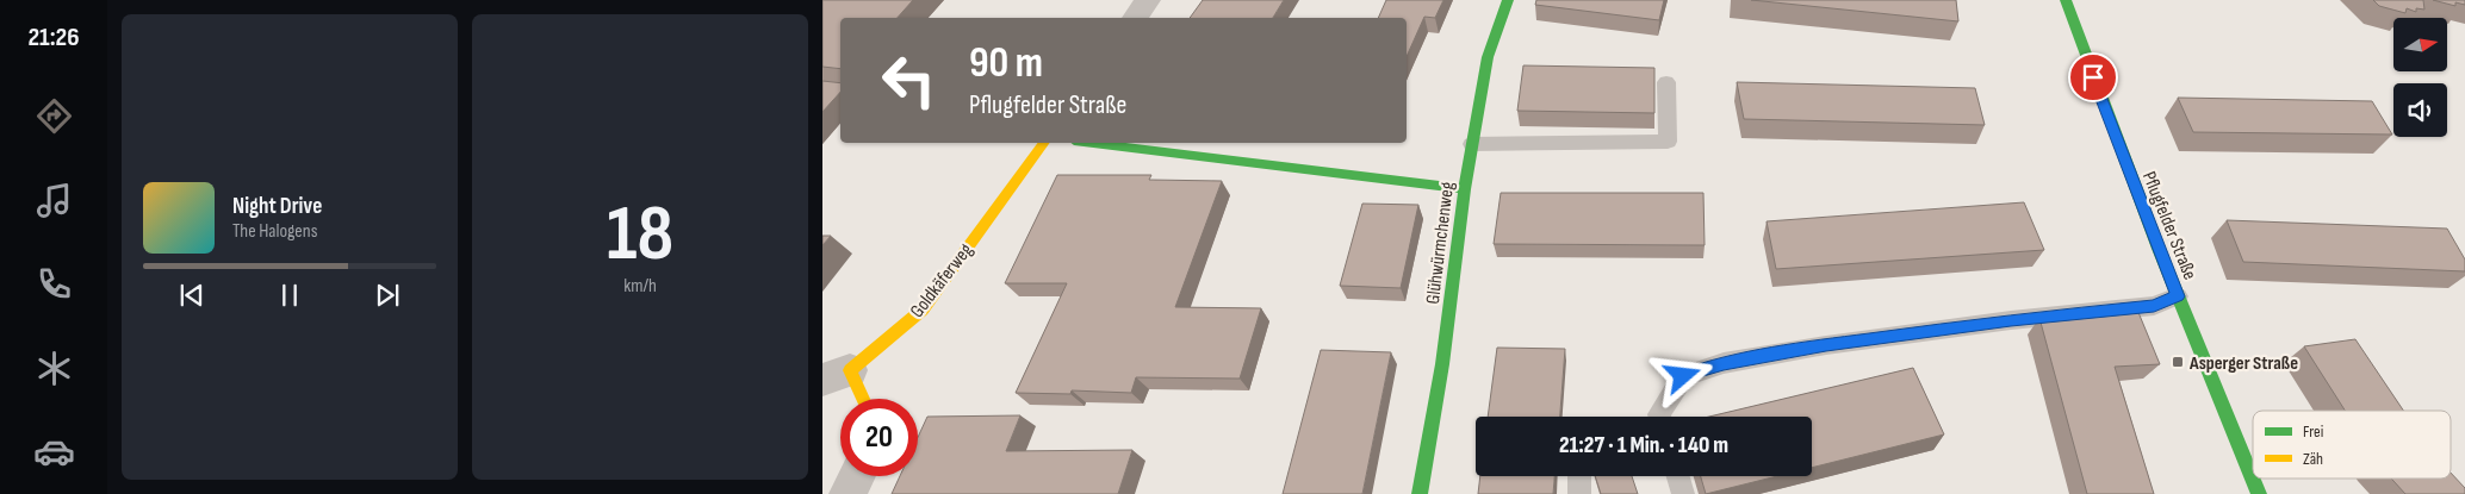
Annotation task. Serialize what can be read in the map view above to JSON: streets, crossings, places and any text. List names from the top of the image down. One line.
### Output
{"streets":{"street":["Pflugfelder Straße","Glühwürmchenweg","Goldkäferweg"]},"places":{"transit":["Asperger Straße"]},"legend":["Frei","Zäh"],"north":"right","page":{"tabs":"21:26","tile":["18","km/h"],"turn":["90 m","Pflugfelder Straße"],"song":["Night Drive","The Halogens"],"limit":"20","trip":"21:27 · 1 Min. · 140 m"}}
